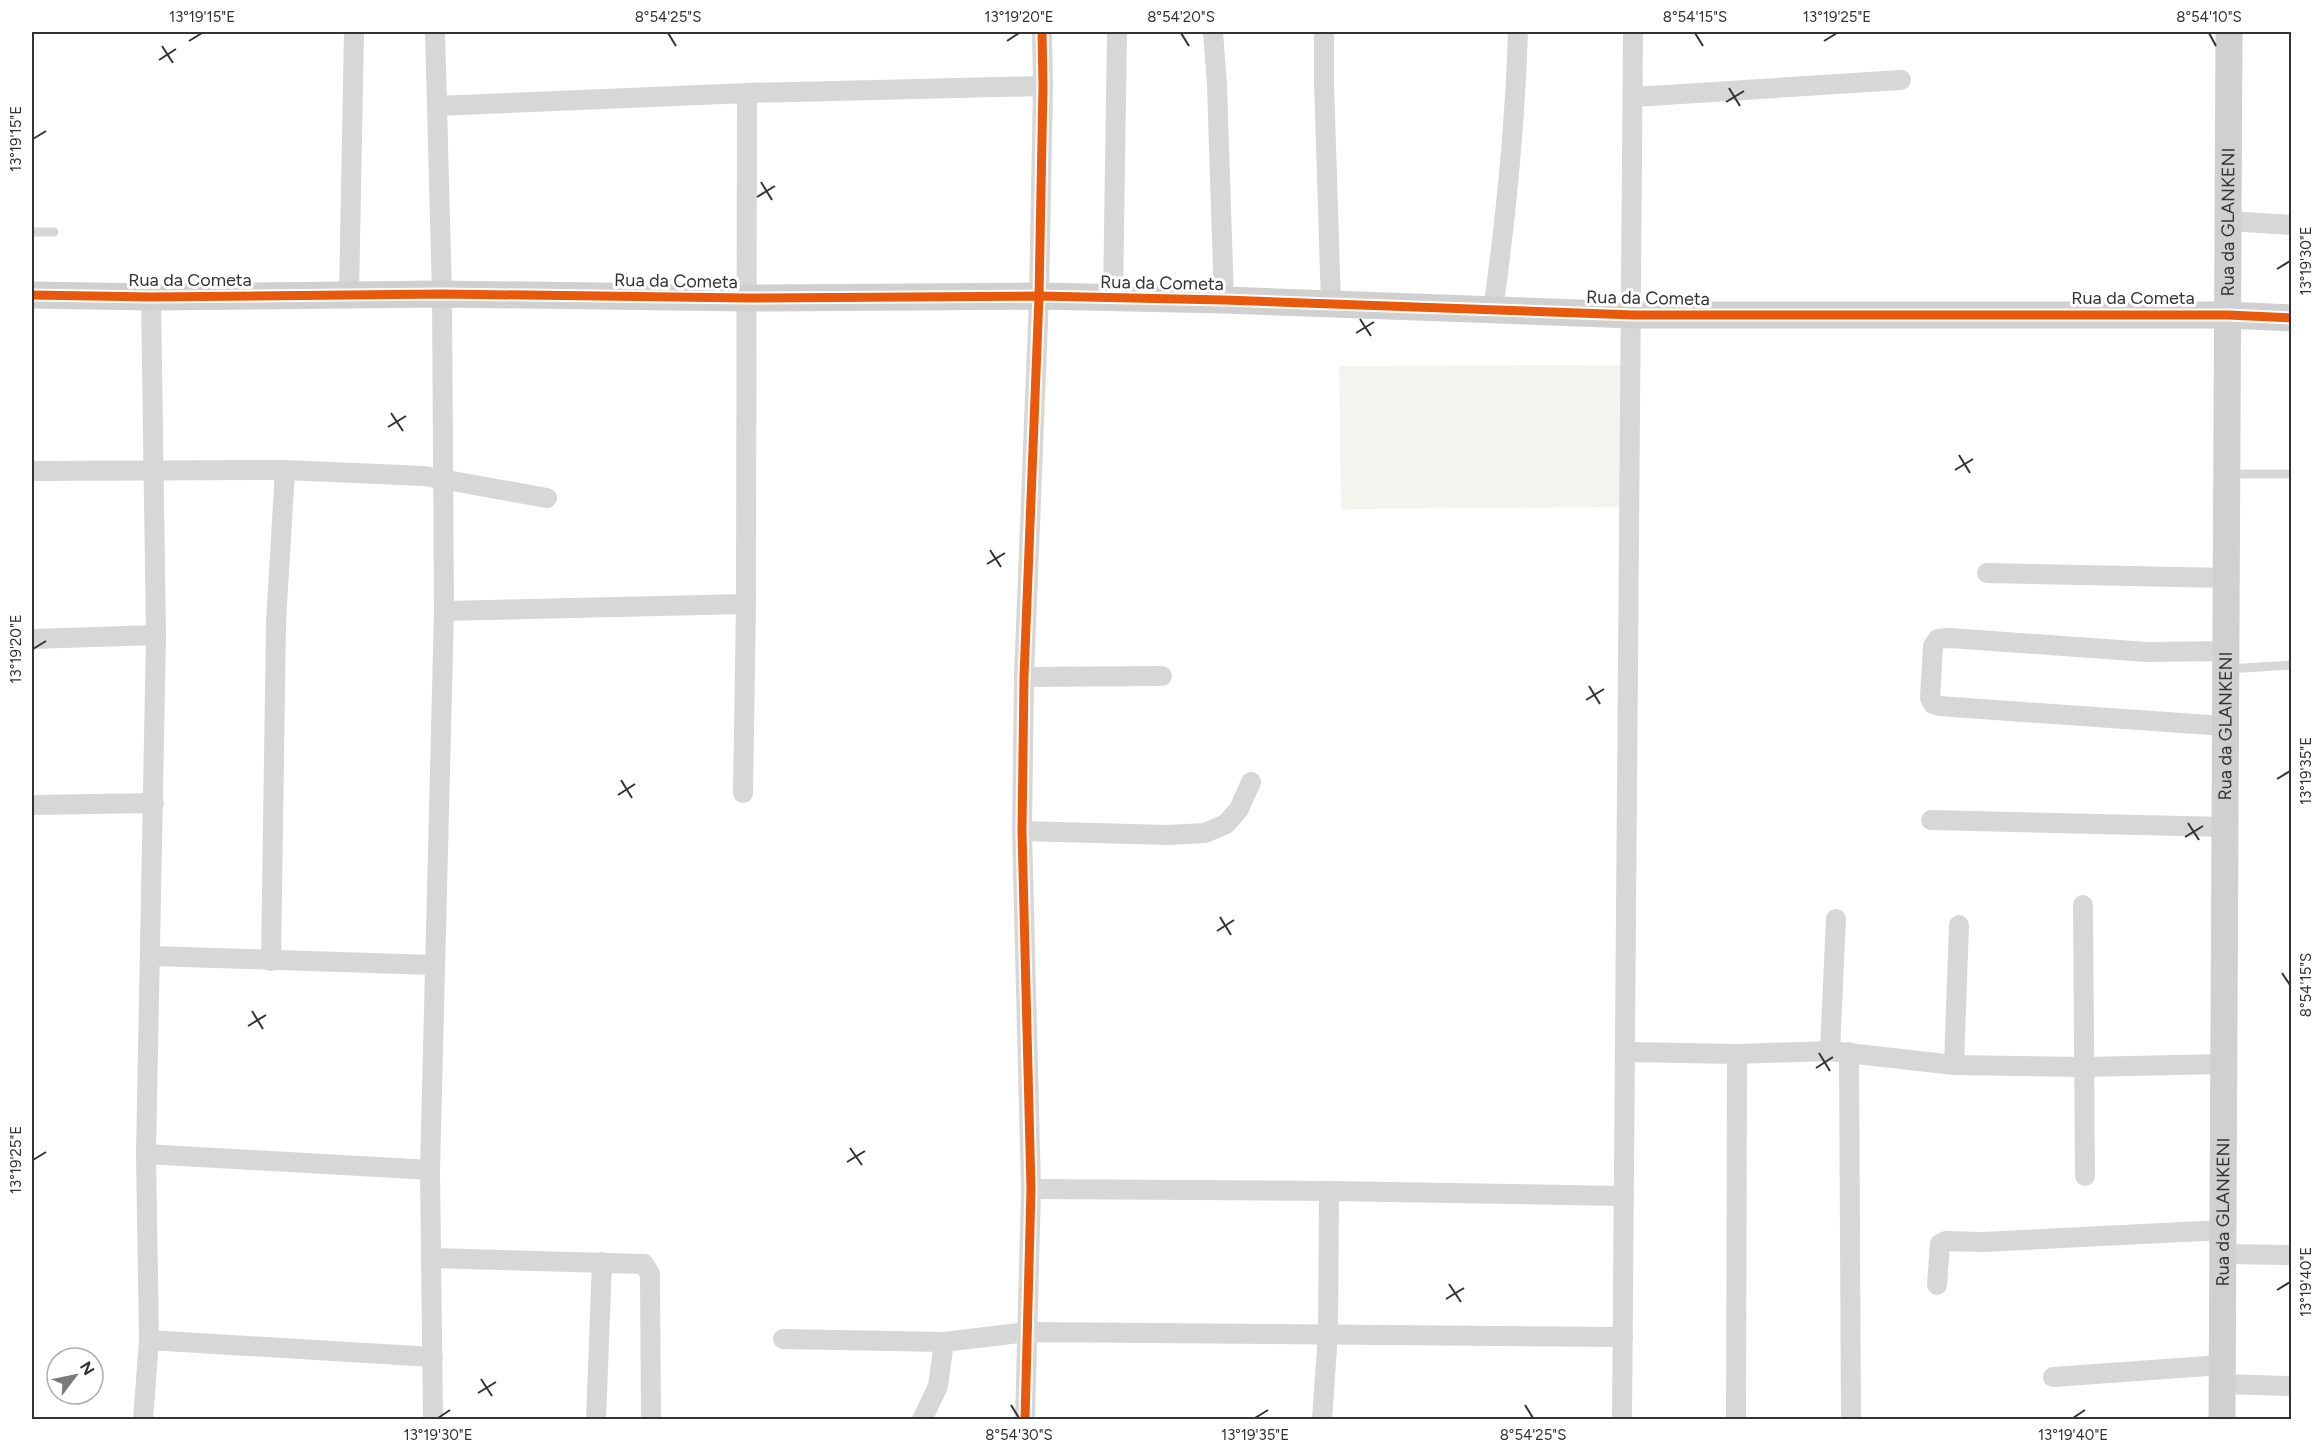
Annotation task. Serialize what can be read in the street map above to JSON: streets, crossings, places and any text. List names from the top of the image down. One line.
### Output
{"streets":{"street":["Rua da GLANKENI","Rua da Cometa"]},"crossings":[["Rua da GLANKENI","Rua da Cometa"]],"north":"top right","coordinates":["13°19'15\"E","8°54'25\"S","13°19'20\"E","8°54'20\"S","8°54'15\"S","13°19'25\"E","8°54'10\"S","13°19'30\"E","13°19'35\"E","13°19'40\"E","8°54'30\"S"]}
